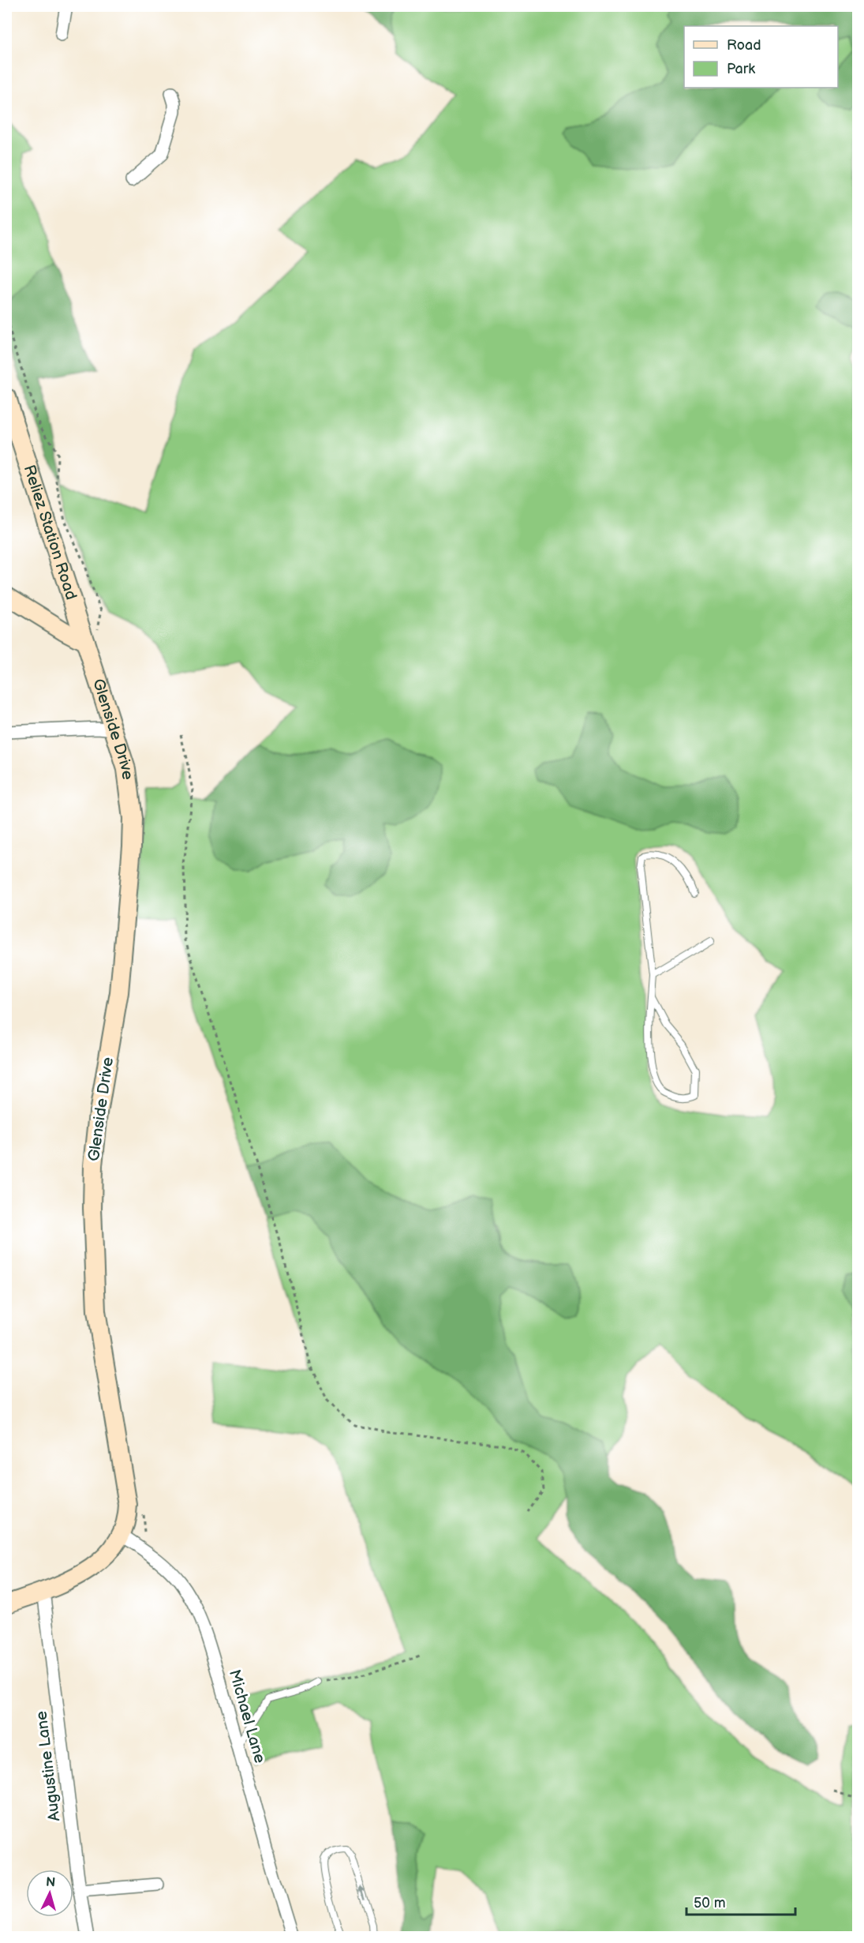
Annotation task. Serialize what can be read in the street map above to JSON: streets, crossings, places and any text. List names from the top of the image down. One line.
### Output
{"streets":{"street":["Reliez Station Road","Glenside Drive","Michael Lane","Augustine Lane"]},"crossings":[["Reliez Station Road","Glenside Drive"],["Glenside Drive","Michael Lane"],["Glenside Drive","Augustine Lane"]],"legend":["Road","Park"],"scale_bar":"50 m","north":"top"}
